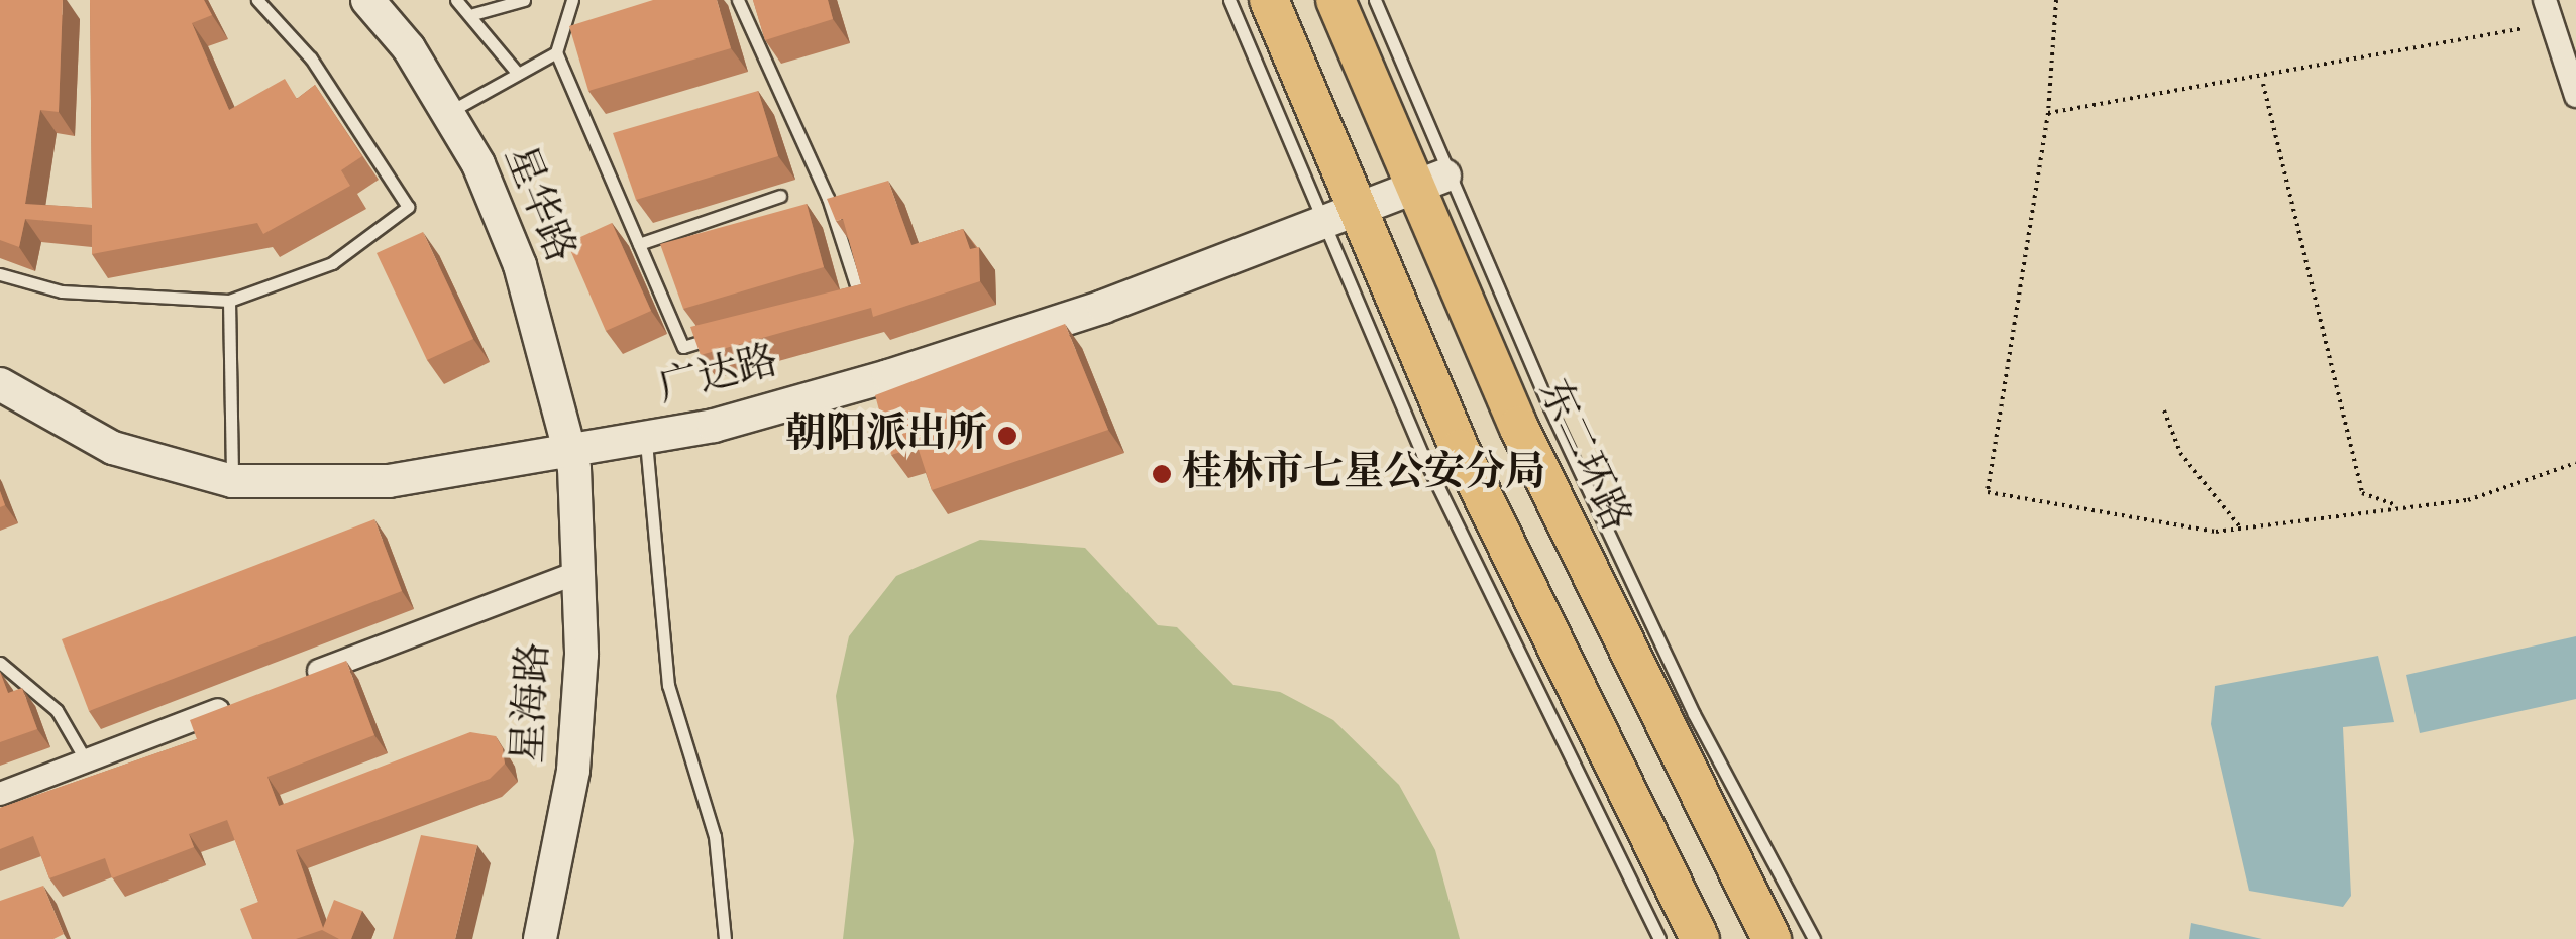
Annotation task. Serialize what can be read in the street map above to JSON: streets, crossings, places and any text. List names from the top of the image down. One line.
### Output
{"streets":{"main road":["东二环路"],"street":["星华路","广达路","星海路"]},"crossings":[["星华路","广达路"],["星华路","星海路"],["广达路","东二环路"],["广达路","星海路"]],"places":["朝阳派出所","桂林市七星公安分局"]}
